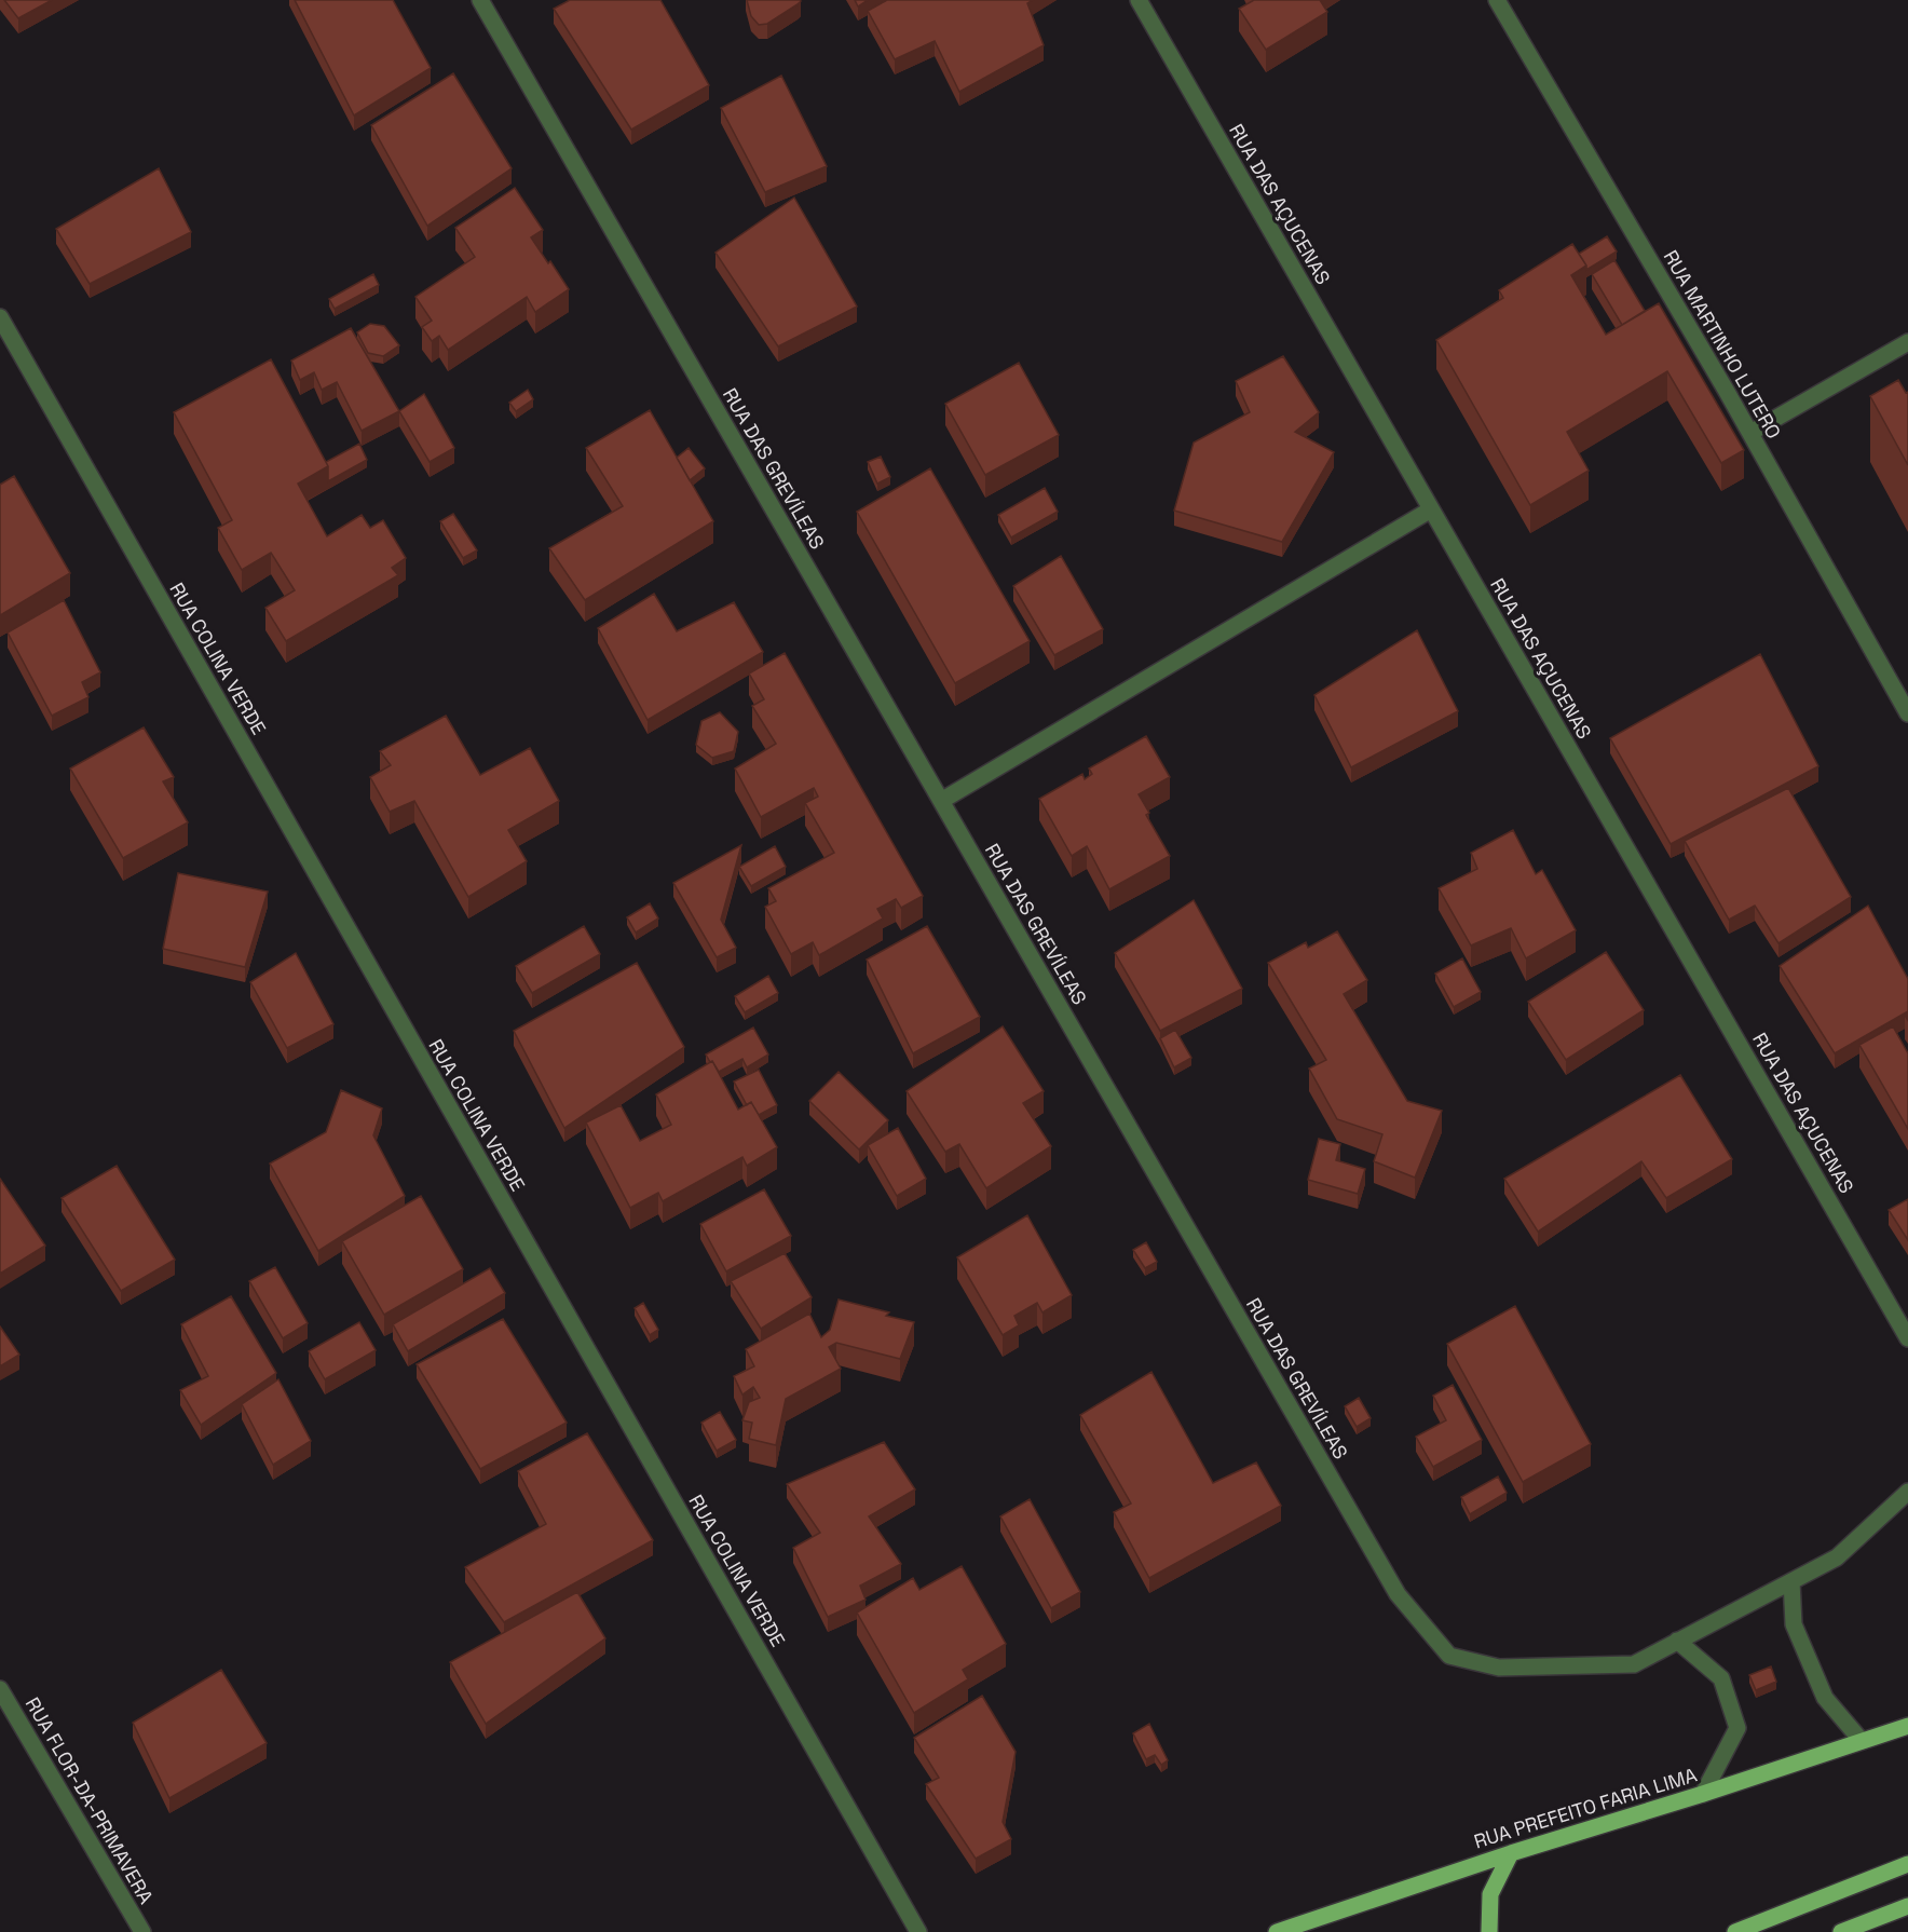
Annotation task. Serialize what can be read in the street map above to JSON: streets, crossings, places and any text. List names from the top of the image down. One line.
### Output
{"streets":{"main road":["RUA PREFEITO FARIA LIMA"],"street":["RUA DAS AÇUCENAS","RUA MARTINHO LUTERO","RUA DAS GREVÍLEAS","RUA COLINA VERDE","RUA FLOR-DA-PRIMAVERA"]}}
